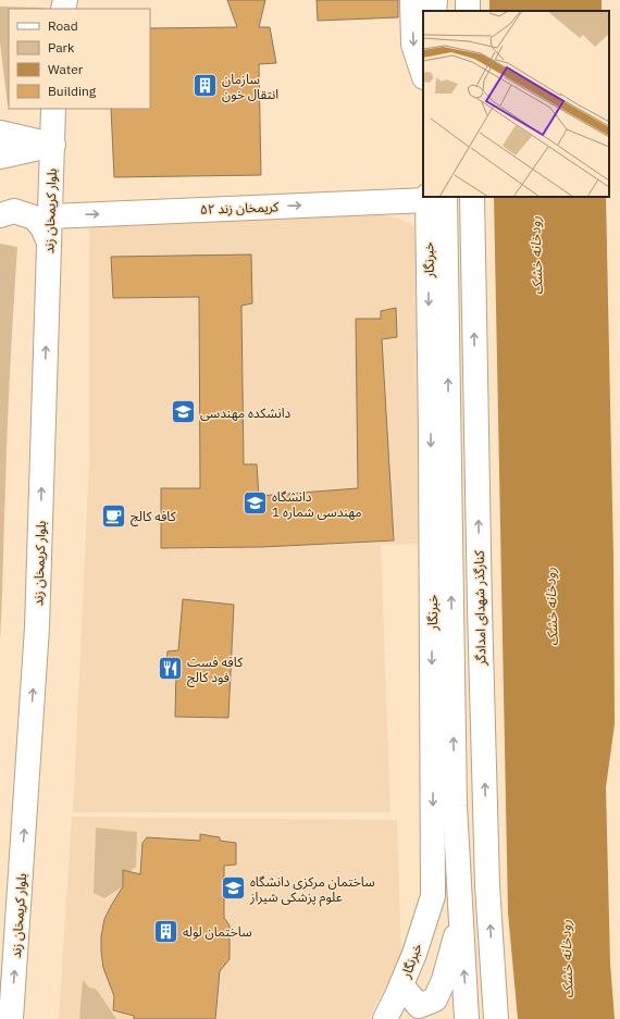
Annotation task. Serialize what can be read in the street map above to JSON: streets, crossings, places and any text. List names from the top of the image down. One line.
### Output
{"streets":{"main road":["کریمخان زند ۵۲","بلوار کریمخان زند","خبرنگار","کنارگذر شهدای امدادگر"]},"crossings":[["کریمخان زند ۵۲","بلوار کریمخان زند"],["کریمخان زند ۵۲","خبرنگار"]],"one_way":["کریمخان زند ۵۲","بلوار کریمخان زند"],"water":["رودخانه خشک"],"places":{"building":["سازمان انتقال خون","ساختمان لوله"],"school or university":["دانشکده مهندسی","دانشگاه مهندسی شماره 1","ساختمان مرکزی دانشگاه علوم پزشکی شیراز"],"cafe":["کافه کالج"],"restaurant":["کافه فست فود کالج"]},"legend":["Road","Park","Water","Building"]}
